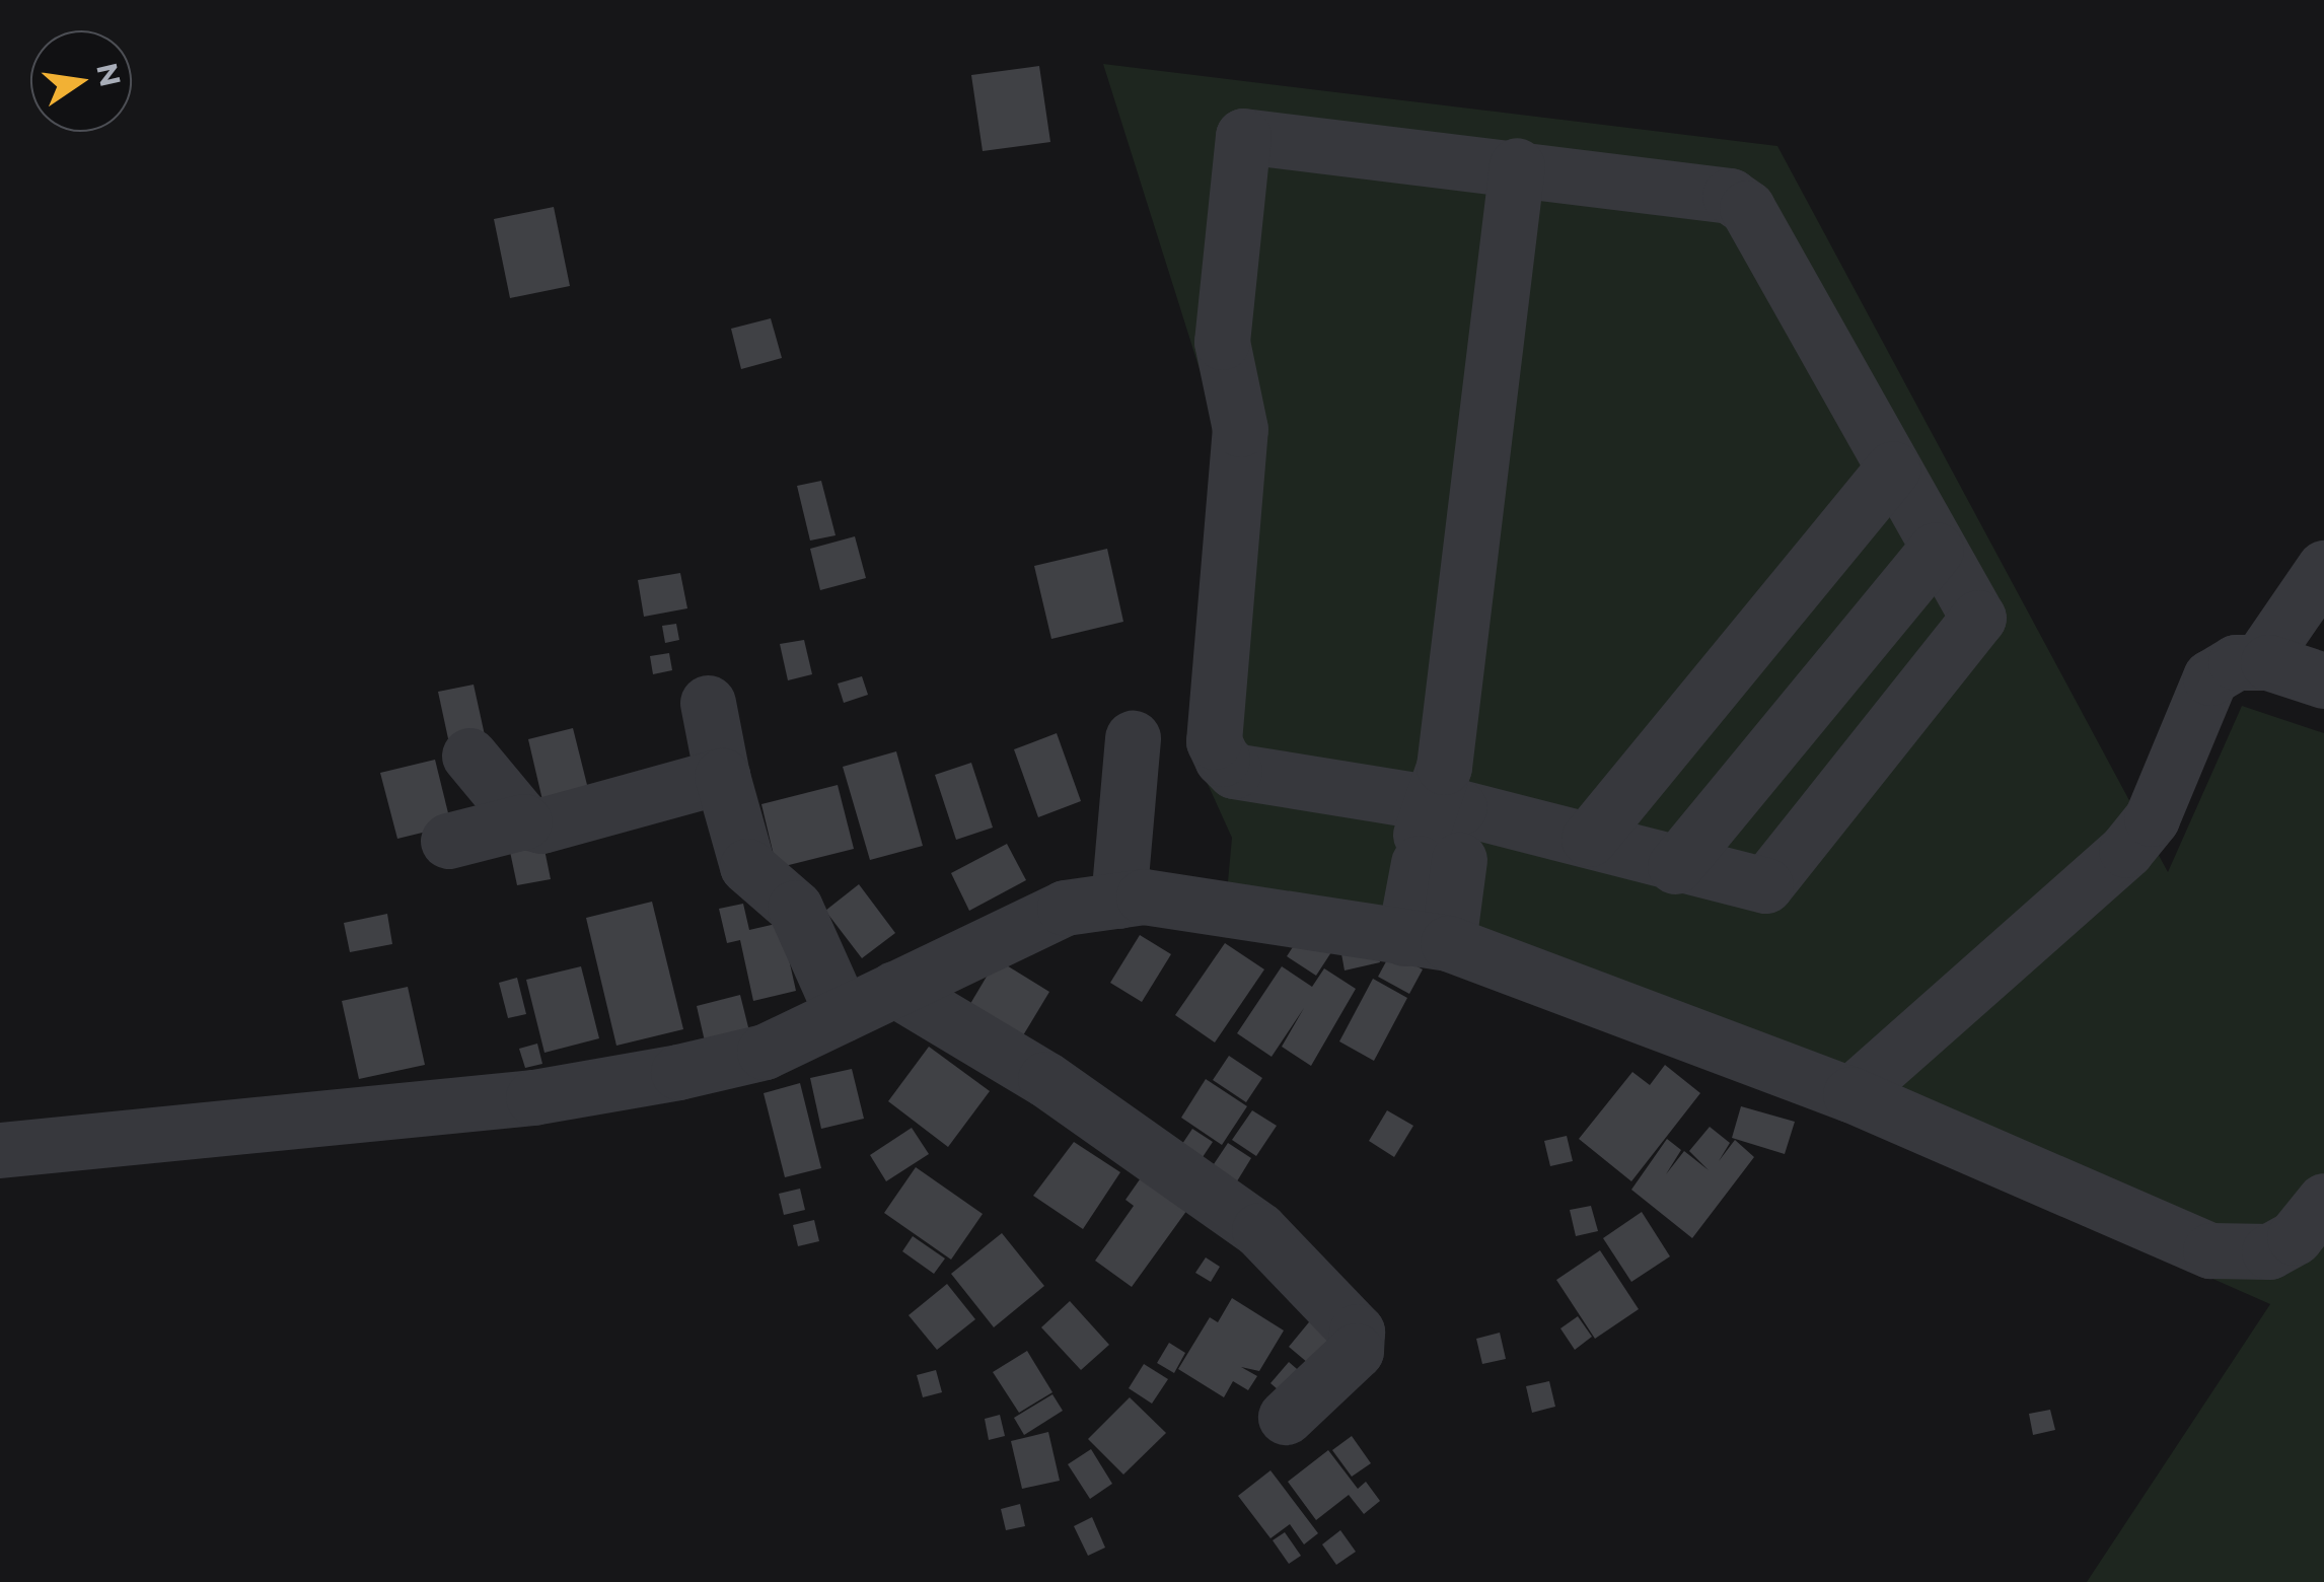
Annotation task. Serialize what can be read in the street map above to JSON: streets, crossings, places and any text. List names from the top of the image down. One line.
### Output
{"north":"right"}
